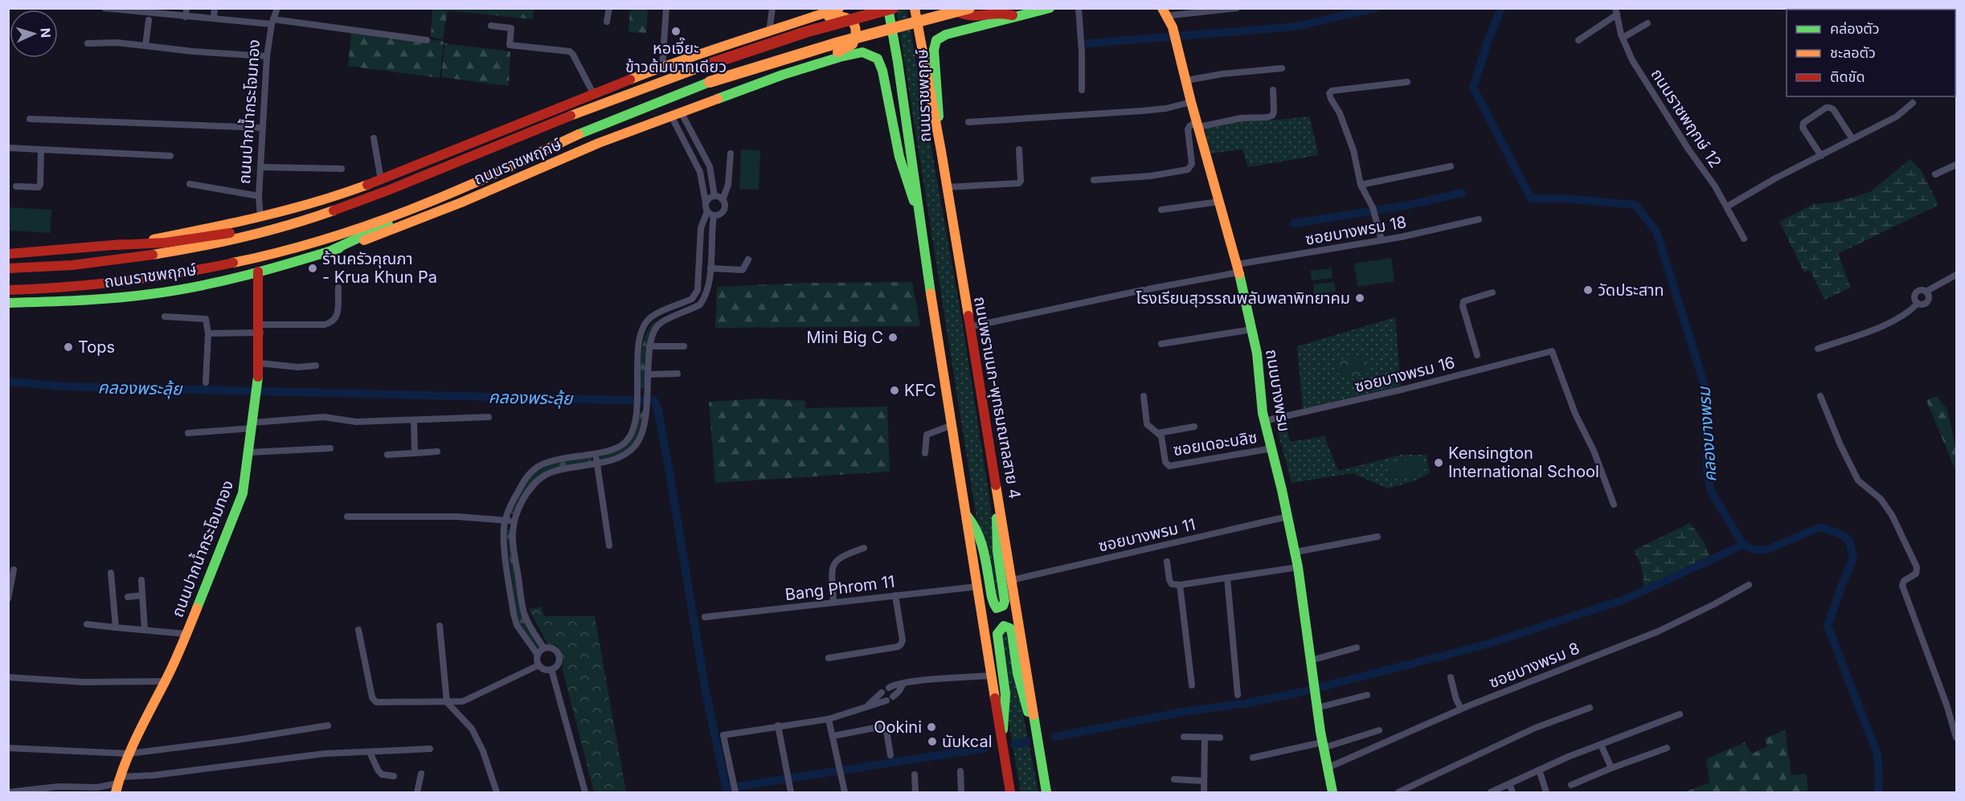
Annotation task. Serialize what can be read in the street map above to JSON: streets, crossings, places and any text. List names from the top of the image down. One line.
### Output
{"streets":{"main road":["ถนนราชพฤกษ์","ถนนปากน้ำกระโจมทอง","ถนนบางพรม","ถนนพรานนก-พุทธมณฑลสาย 4"],"street":["ถนนราชพฤกษ์ 12","ซอยบางพรม 18","ซอยบางพรม 16","ซอยเดอะบลิซ","ซอยบางพรม 11","Bang Phrom 11","ซอยบางพรม 8"]},"crossings":[["ถนนราชพฤกษ์","ถนนปากน้ำกระโจมทอง"],["ถนนราชพฤกษ์","ถนนพรานนก-พุทธมณฑลสาย 4"],["ซอยบางพรม 18","ถนนบางพรม"],["ซอยบางพรม 18","ถนนพรานนก-พุทธมณฑลสาย 4"],["ซอยบางพรม 16","ถนนบางพรม"],["ถนนบางพรม","ซอยเดอะบลิซ"],["ถนนบางพรม","ซอยบางพรม 11"],["ถนนบางพรม","ซอยบางพรม 8"],["ถนนพรานนก-พุทธมณฑลสาย 4","ซอยบางพรม 11"]],"water":["คลองพระลุ้ย","คลองบางพรม"],"places":["หอเจี๊ยะ ข้าวต้มบาทเดียว","ร้านครัวคุณภา - Krua Khun Pa","วัดประสาท","โรงเรียนสุวรรณพลับพลาพิทยาคม","Mini Big C","Tops","KFC","Kensington International School","Ookini","นับkcal"],"legend":["คล่องตัว","ชะลอตัว","ติดขัด"],"north":"right"}
